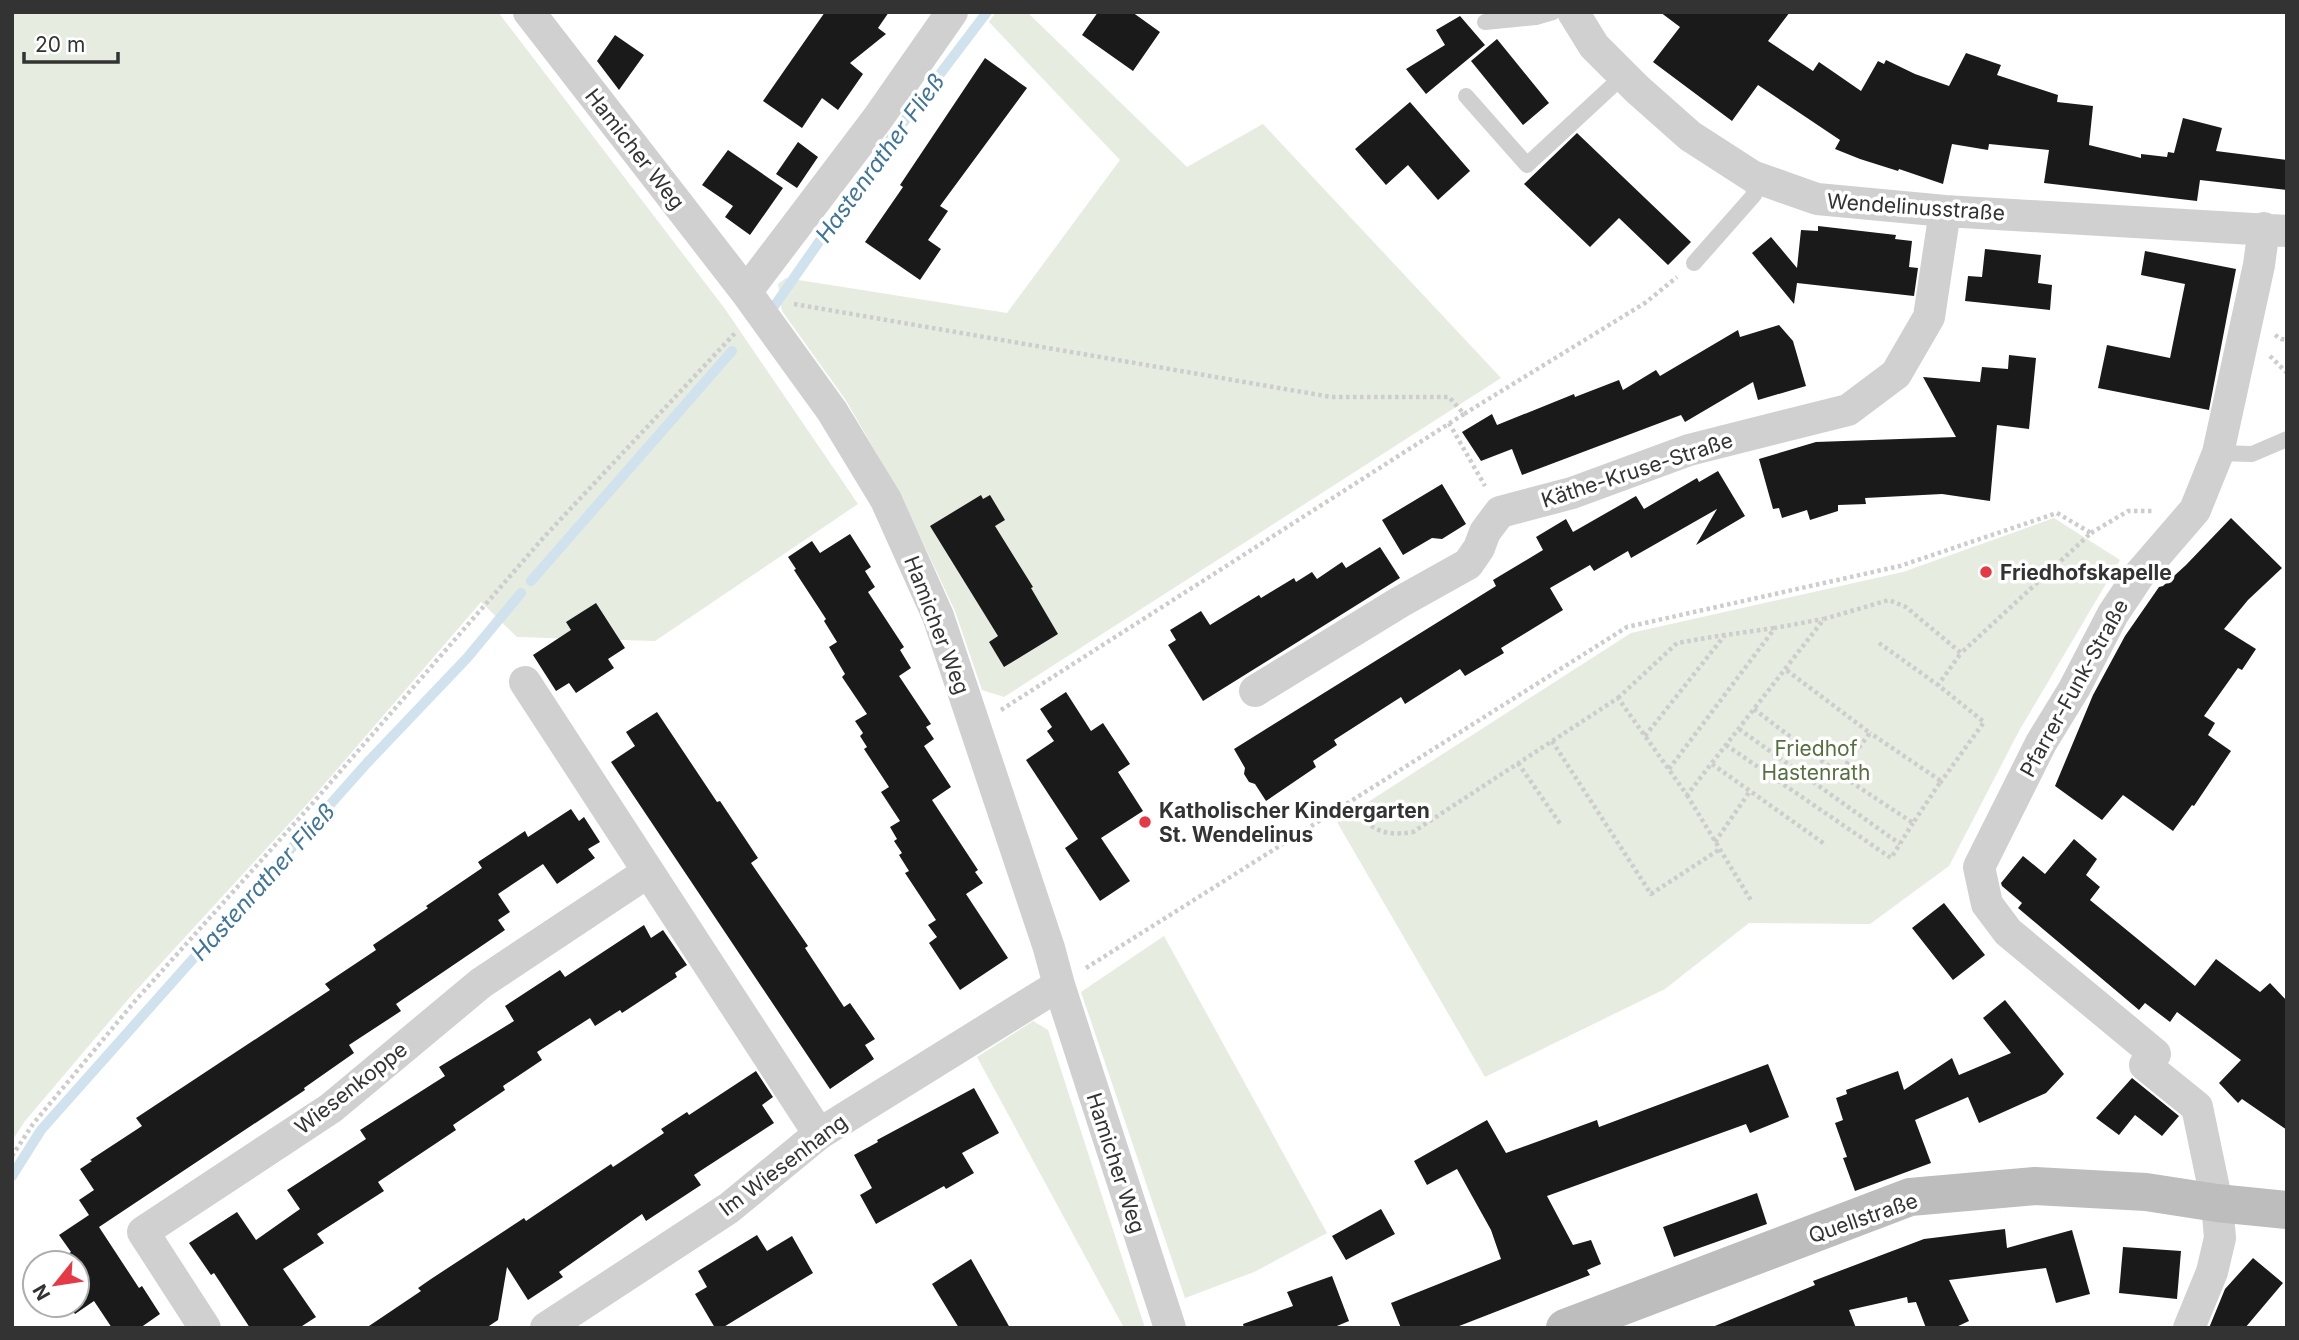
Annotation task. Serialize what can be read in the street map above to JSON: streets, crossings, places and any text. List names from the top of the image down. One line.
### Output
{"streets":{"main road":["Quellstraße"],"street":["Hamicher Weg","Wendelinusstraße","Käthe-Kruse-Straße","Pfarrer-Funk-Straße","Wiesenkoppe","Im Wiesenhang"]},"crossings":[["Hamicher Weg","Im Wiesenhang"],["Wendelinusstraße","Käthe-Kruse-Straße"],["Wendelinusstraße","Pfarrer-Funk-Straße"],["Pfarrer-Funk-Straße","Quellstraße"]],"water":["Hastenrather Fließ"],"parks":["Friedhof Hastenrath"],"places":["Friedhofskapelle","Katholischer Kindergarten St. Wendelinus"],"scale_bar":"20 m","north":"bottom left"}
